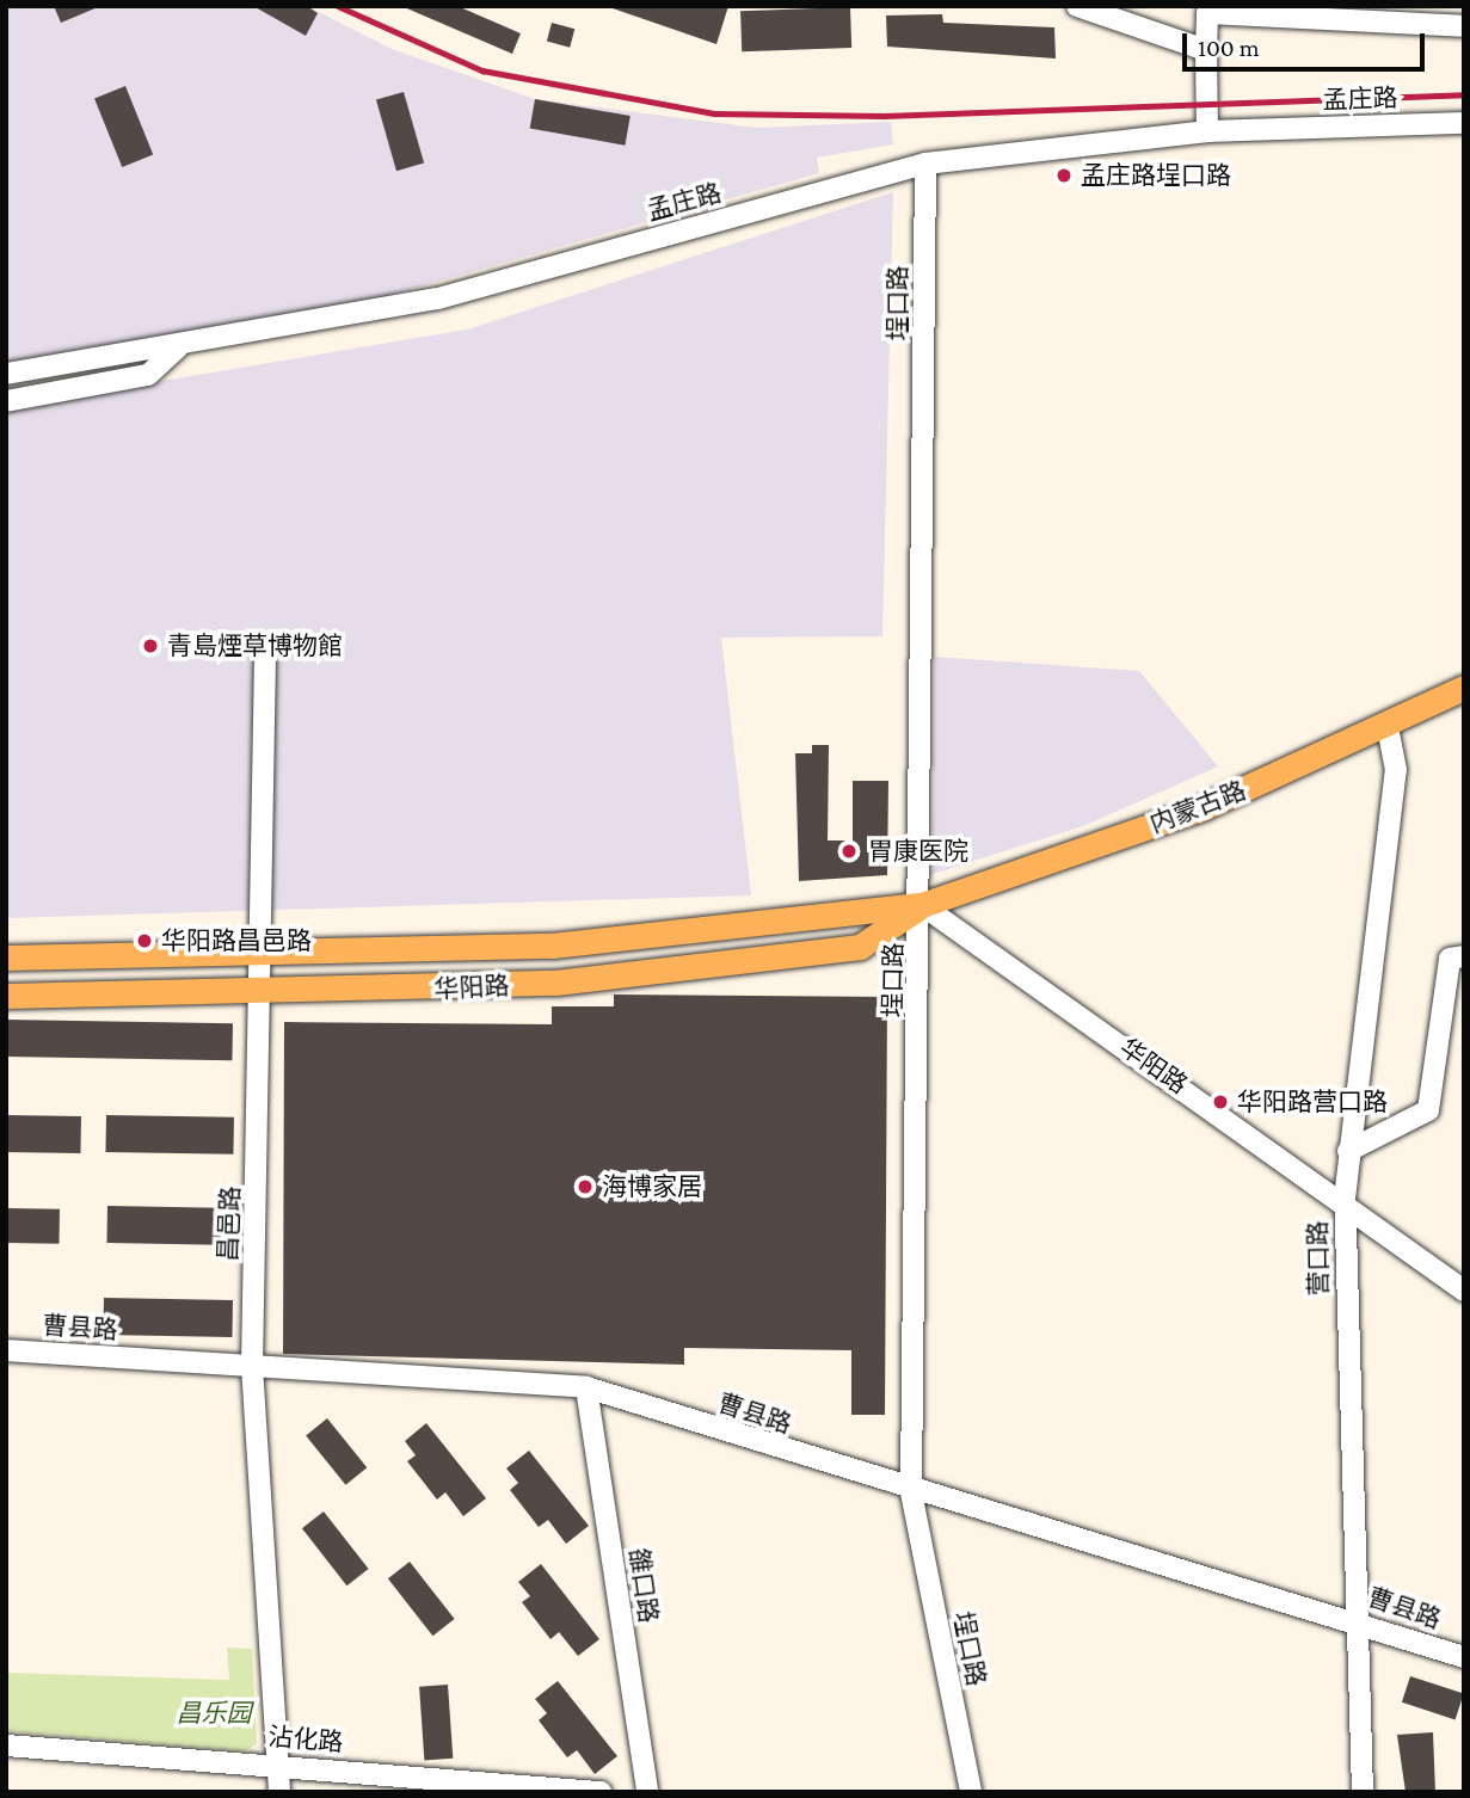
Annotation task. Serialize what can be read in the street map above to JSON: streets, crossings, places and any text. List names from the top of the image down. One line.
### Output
{"streets":{"main road":["内蒙古路","华阳路"],"street":["孟庄路","埕口路","昌邑路","营口路","曹县路","雒口路","沾化路"]},"crossings":[["孟庄路","埕口路"],["埕口路","内蒙古路"],["埕口路","华阳路"],["埕口路","曹县路"],["内蒙古路","华阳路"],["内蒙古路","营口路"],["华阳路","昌邑路"],["华阳路","营口路"],["昌邑路","曹县路"],["昌邑路","沾化路"],["营口路","曹县路"],["曹县路","雒口路"]],"parks":["昌乐园"],"places":["孟庄路埕口路","青島煙草博物館","胃康医院","华阳路昌邑路","华阳路营口路","海博家居"],"scale_bar":"100 m"}
